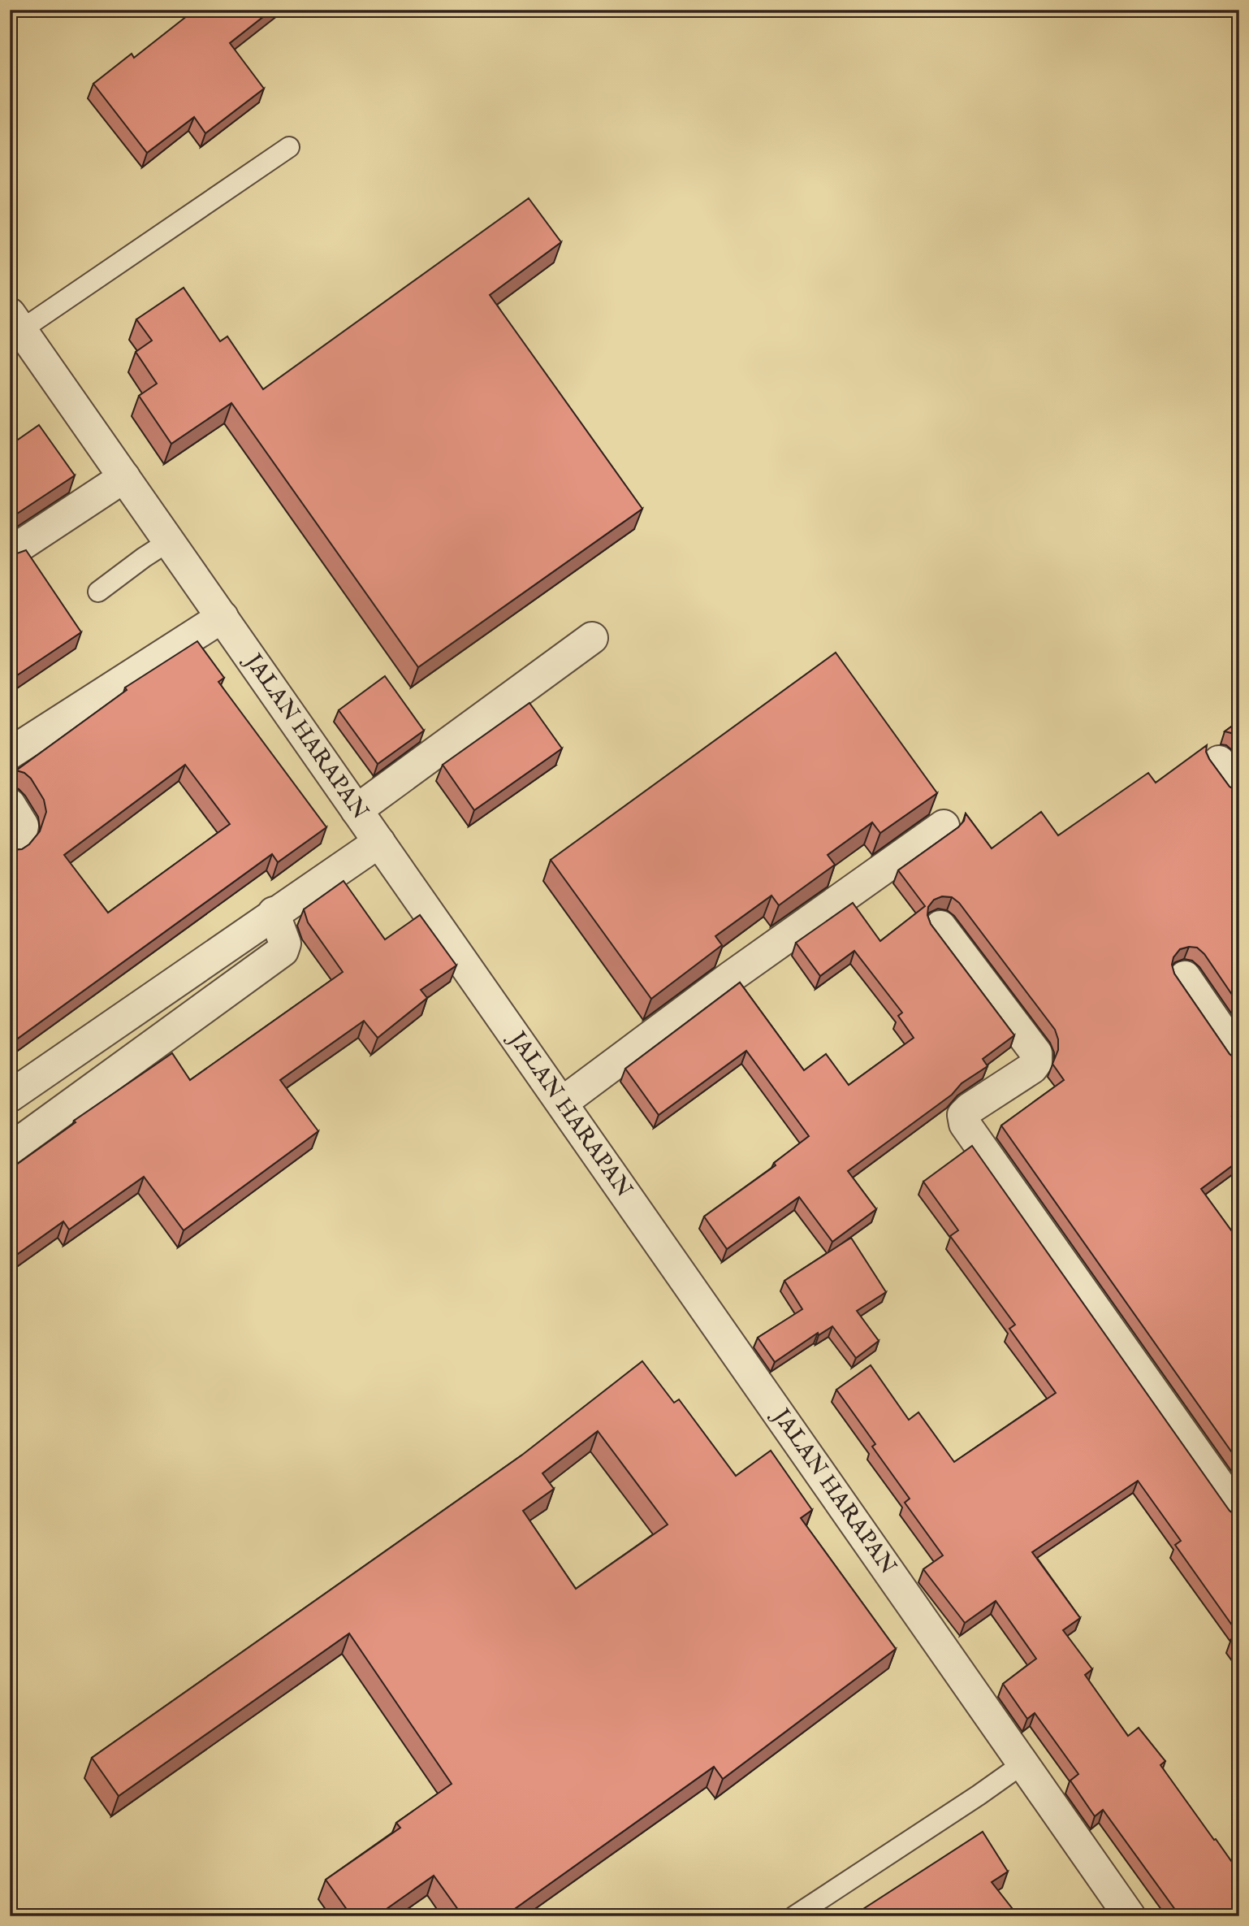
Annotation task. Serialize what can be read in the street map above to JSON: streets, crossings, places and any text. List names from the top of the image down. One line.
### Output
{"streets":{"street":["JALAN HARAPAN"]}}
